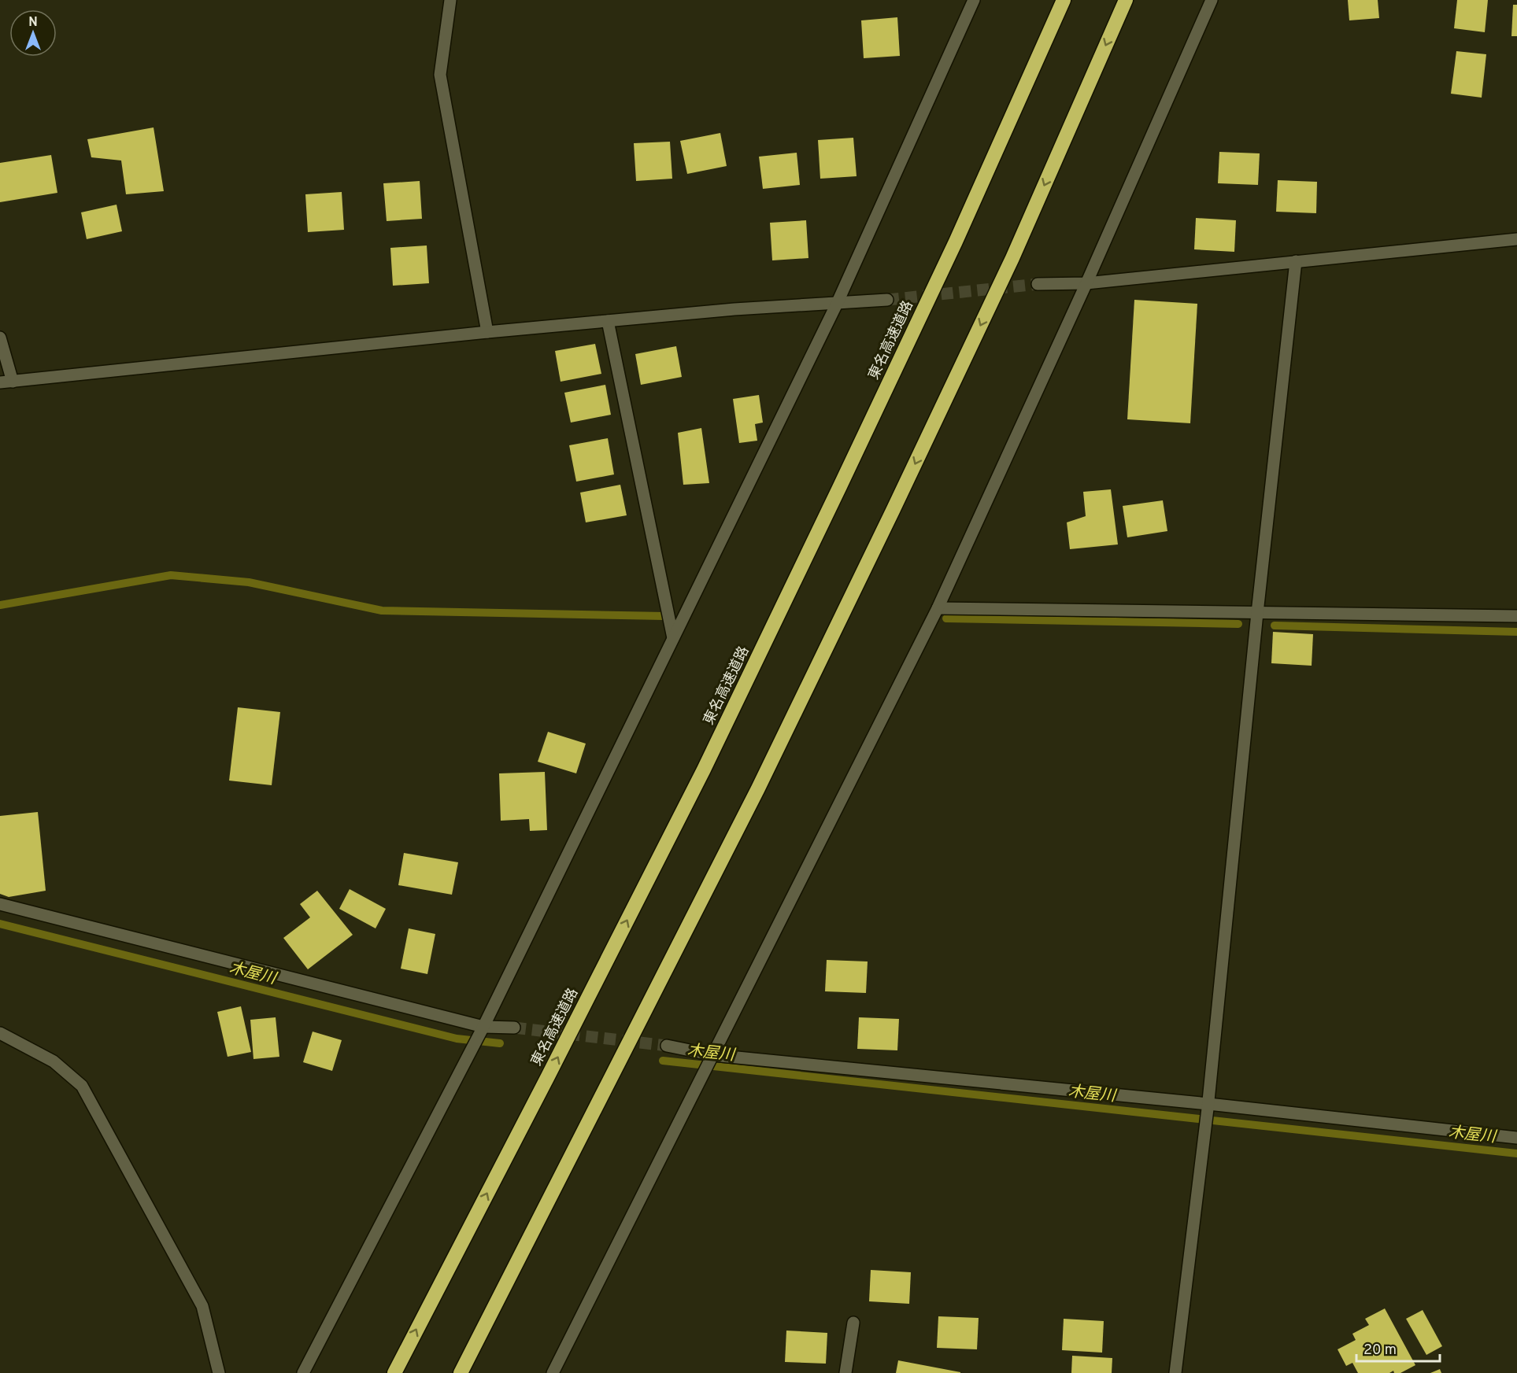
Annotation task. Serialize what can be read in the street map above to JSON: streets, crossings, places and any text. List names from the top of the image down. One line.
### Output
{"streets":{"highway":["東名高速道路"]},"water":["木屋川"],"scale_bar":"20 m","north":"top"}
